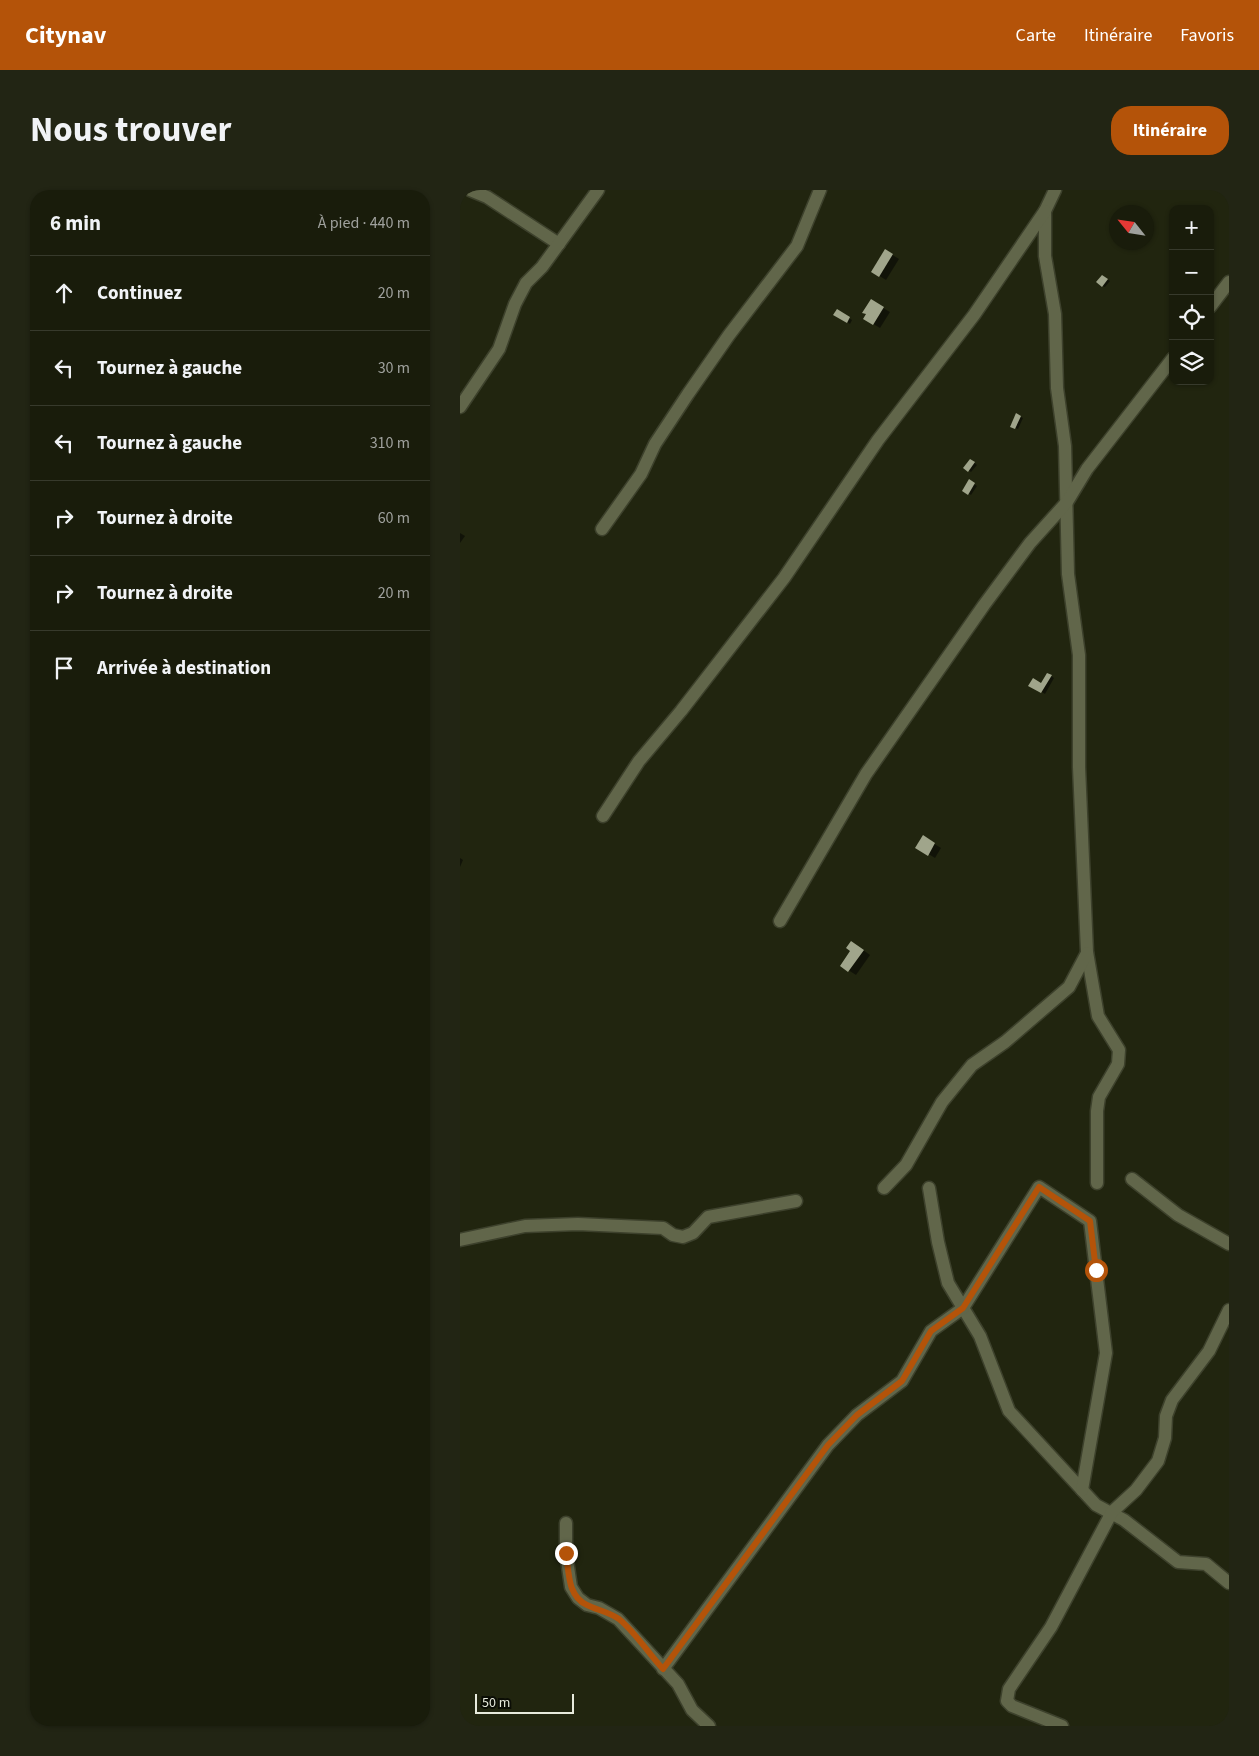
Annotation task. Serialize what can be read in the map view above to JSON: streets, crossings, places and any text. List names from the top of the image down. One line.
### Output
{"scale_bar":"50 m","north":"top left","page":{"header":"Citynav","nav":["Carte","Itinéraire","Favoris"],"title":"Nous trouver","buttons":"Itinéraire","heading":["6 min","À pied · 440 m"],"map_buttons":["+","−"],"list":[["Continuez","20 m"],["Tournez à gauche","30 m"],["Tournez à gauche","310 m"],["Tournez à droite","60 m"],["Tournez à droite","20 m"],"Arrivée à destination"],"scale":"50 m"}}
